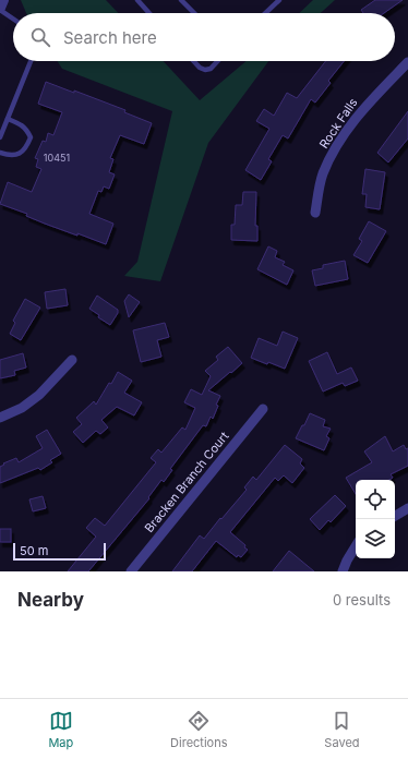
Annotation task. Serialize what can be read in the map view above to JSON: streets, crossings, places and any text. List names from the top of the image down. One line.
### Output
{"streets":{"street":["Rock Falls","Bracken Branch Court"]},"house_numbers":["10451"],"scale_bar":"50 m","page":{"search":"Search here","scale":"50 m","heading":["Nearby","0 results"],"nav":["Map","Directions","Saved"]}}
